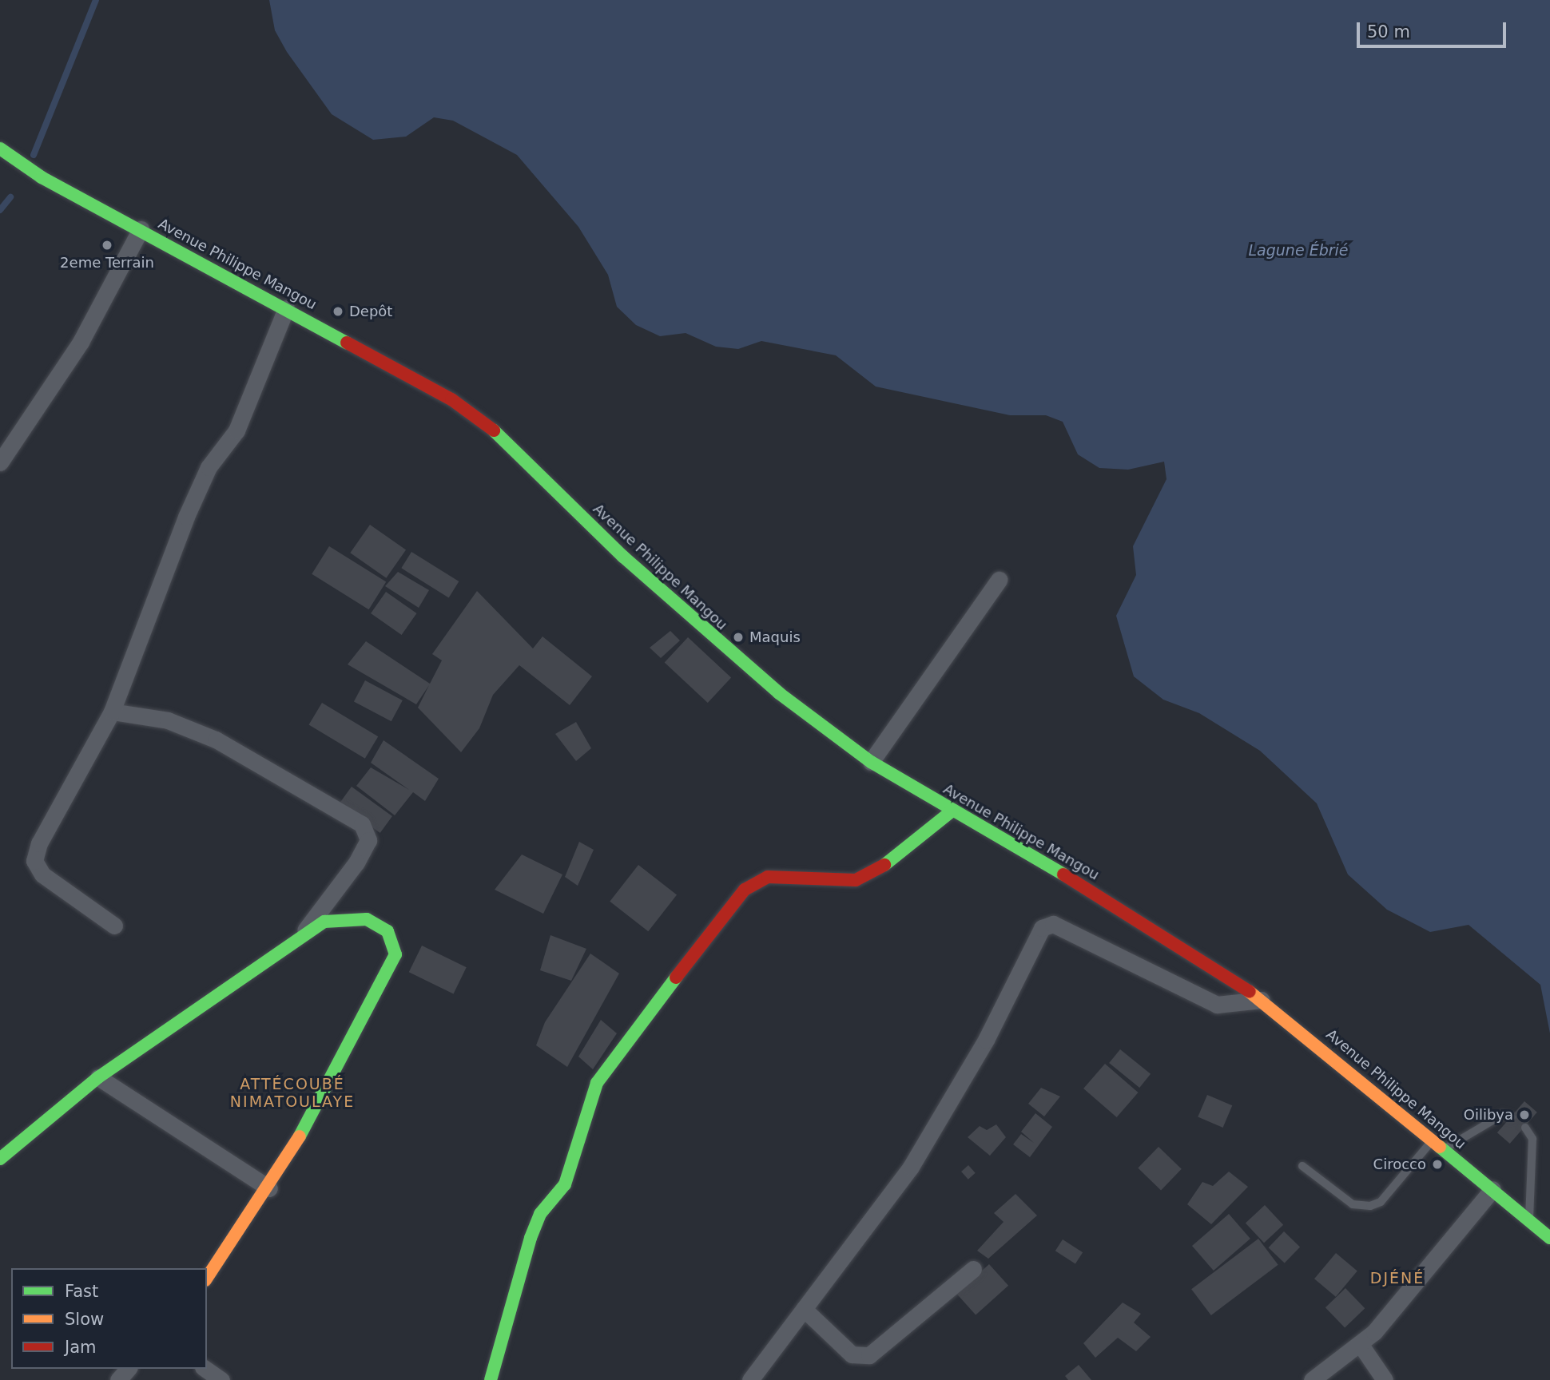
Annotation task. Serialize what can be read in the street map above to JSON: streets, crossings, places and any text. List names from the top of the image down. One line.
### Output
{"streets":{"street":["Avenue Philippe Mangou"]},"districts":["ATTÉCOUBÉ NIMATOULAYE","DJÉNÉ"],"water":["Lagune Ébrié"],"places":["2eme Terrain","Depôt","Maquis","Oilibya","Cirocco"],"legend":["Fast","Slow","Jam"],"scale_bar":"50 m"}
